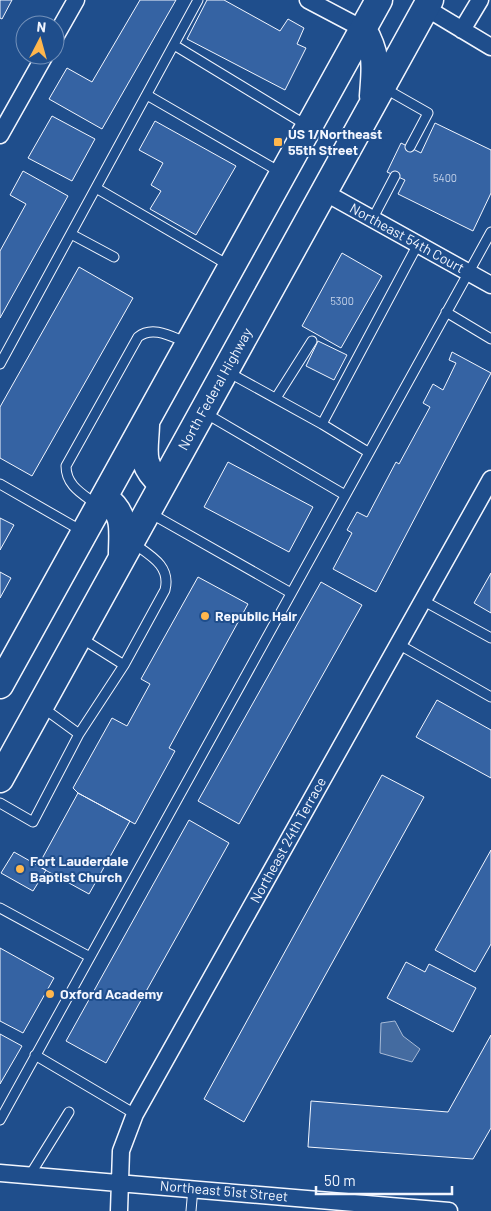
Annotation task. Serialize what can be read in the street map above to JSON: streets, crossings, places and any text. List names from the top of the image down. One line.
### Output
{"streets":{"main road":["North Federal Highway"],"street":["Northeast 54th Court","Northeast 24th Terrace","Northeast 51st Street"]},"crossings":[["Northeast 54th Court","North Federal Highway"],["Northeast 24th Terrace","Northeast 51st Street"]],"places":{"transit":["US 1/Northeast 55th Street"],"other":["Republic Hair","Fort Lauderdale Baptist Church","Oxford Academy"]},"house_numbers":["5400","5300"],"scale_bar":"50 m","north":"top"}
